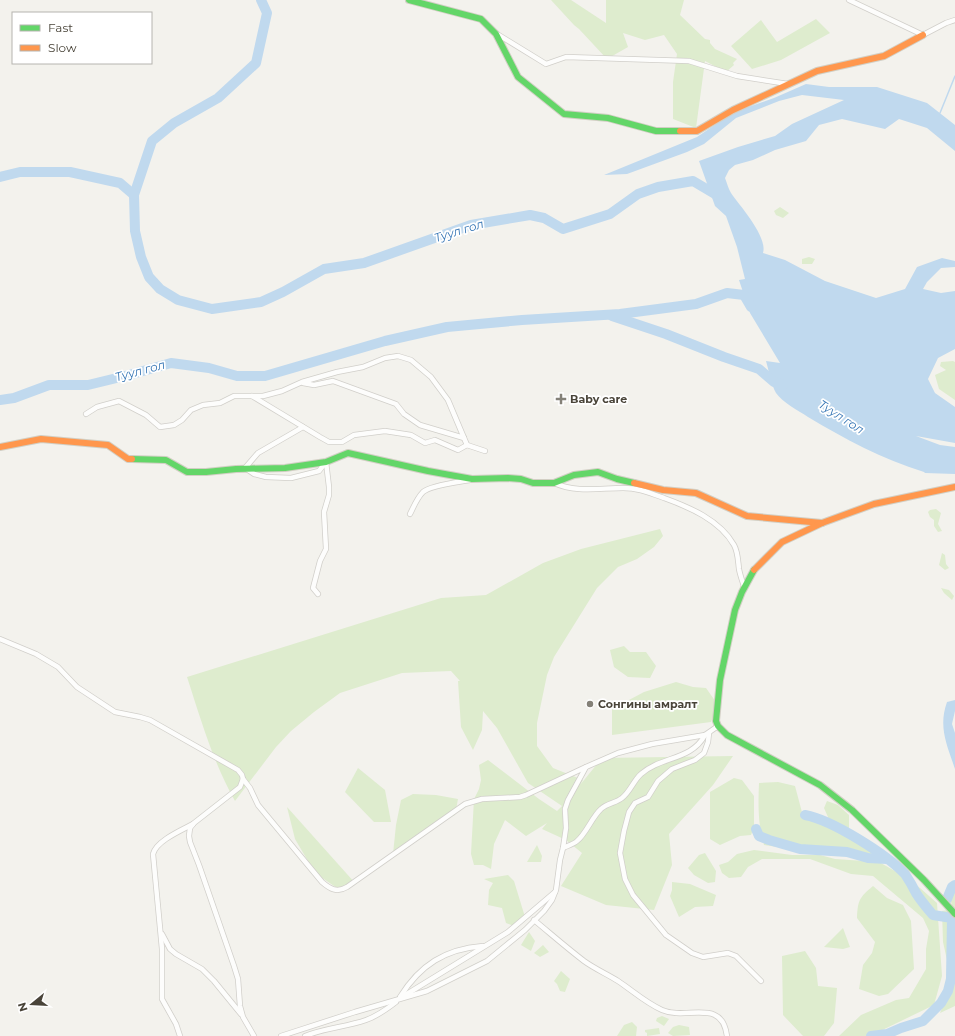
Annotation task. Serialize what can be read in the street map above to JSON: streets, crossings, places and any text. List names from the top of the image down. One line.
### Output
{"water":["Туул гол"],"places":{"health":["Baby care"],"other":["Сонгины амралт"]},"legend":["Fast","Slow"],"north":"left"}
